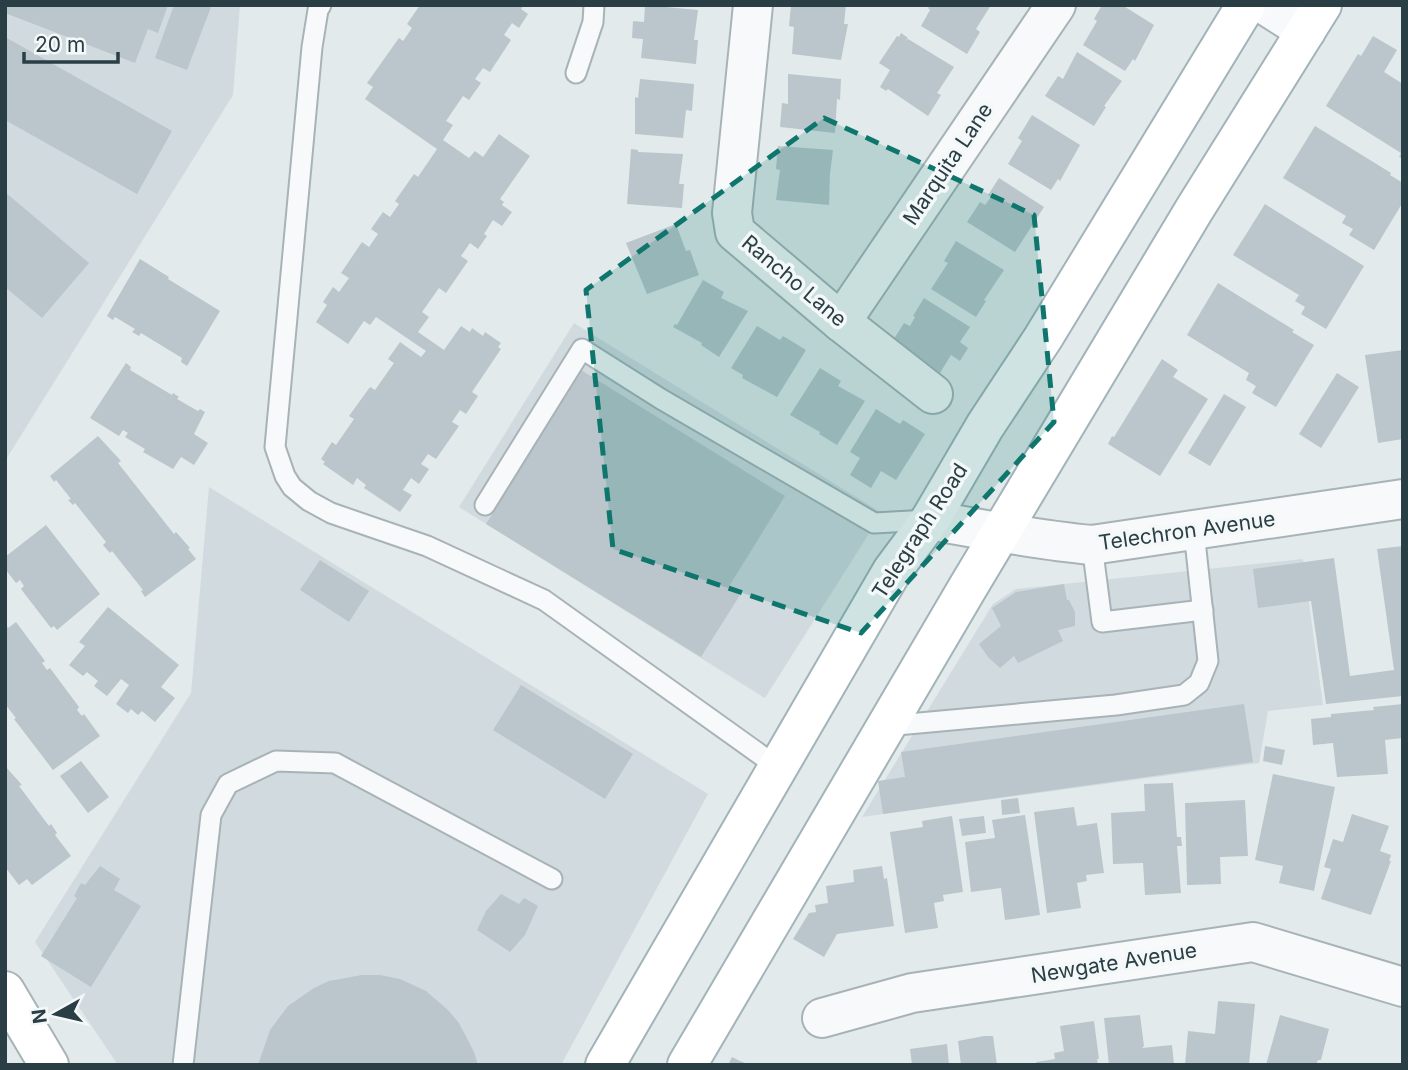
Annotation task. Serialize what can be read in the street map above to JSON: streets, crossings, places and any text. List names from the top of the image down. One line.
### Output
{"streets":{"main road":["Telegraph Road"],"street":["Marquita Lane","Rancho Lane","Telechron Avenue","Newgate Avenue"]},"crossings":[["Marquita Lane","Rancho Lane"],["Telegraph Road","Telechron Avenue"]],"scale_bar":"20 m","north":"left"}
